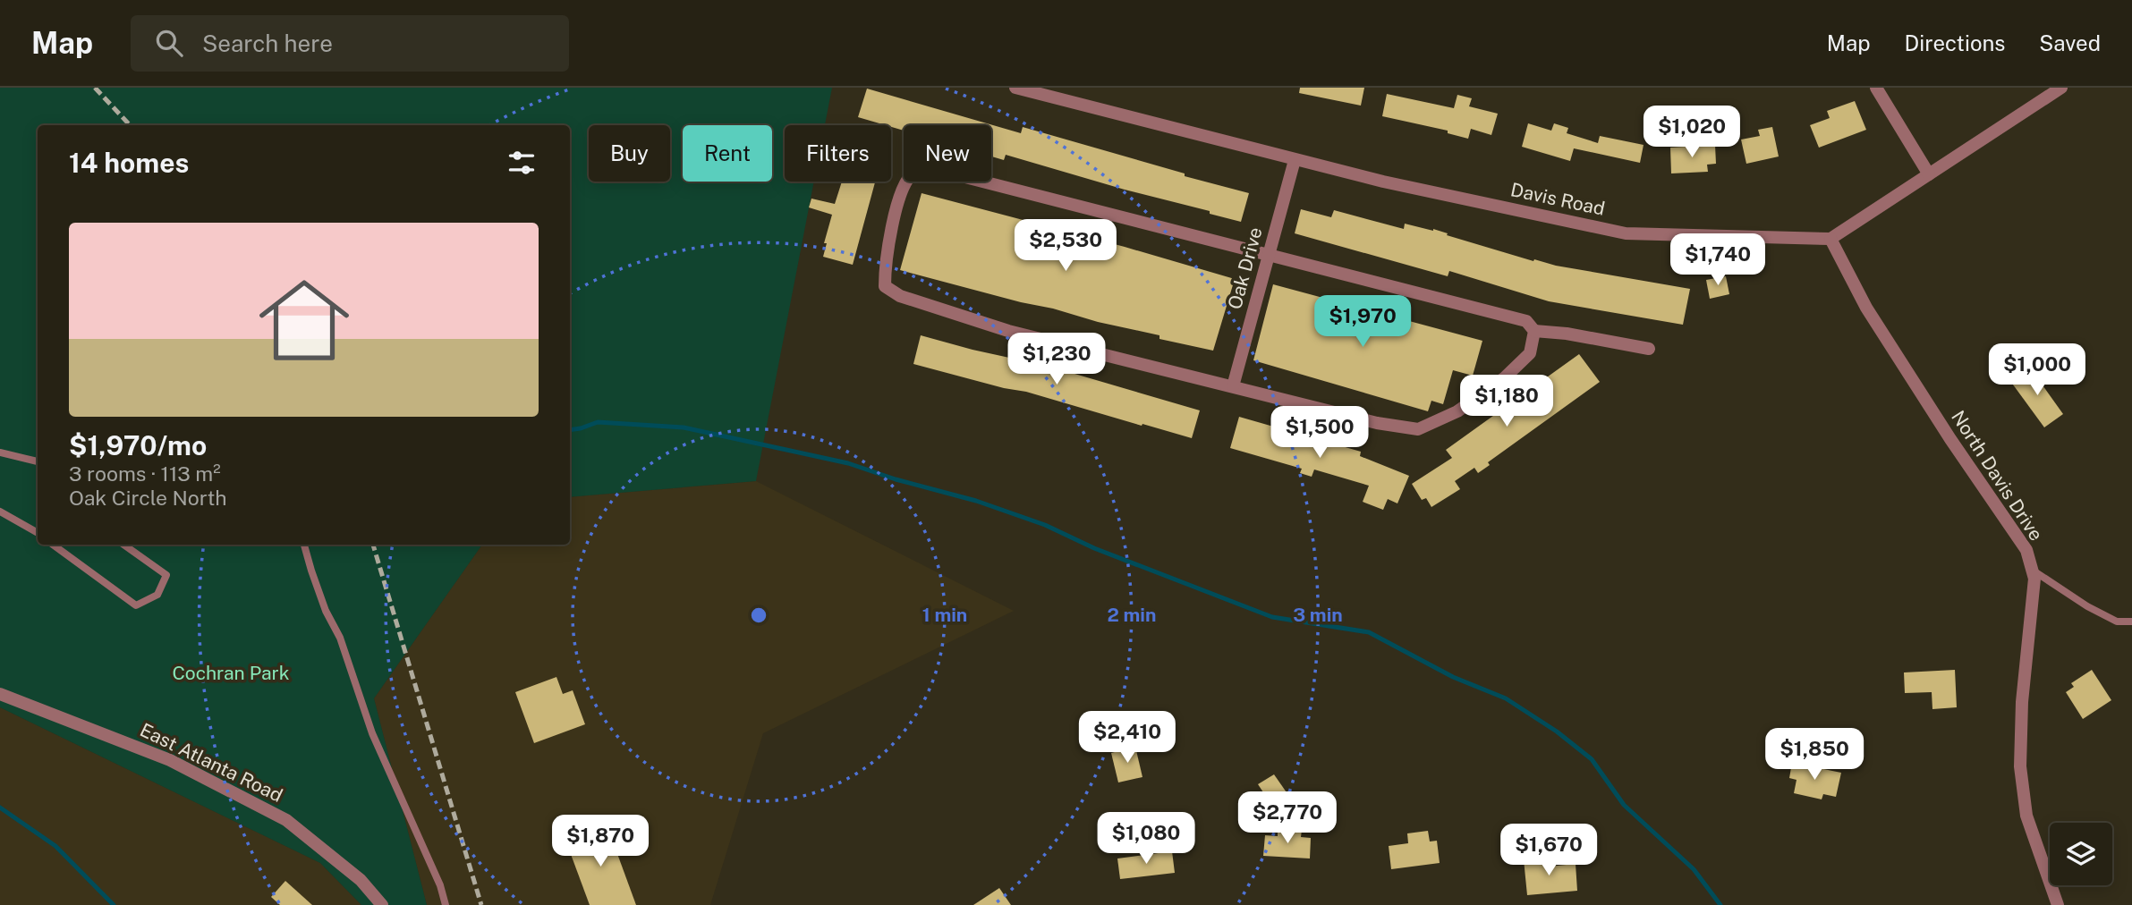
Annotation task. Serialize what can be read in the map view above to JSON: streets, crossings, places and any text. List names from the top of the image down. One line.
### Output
{"streets":{"street":["Davis Road","Oak Drive","North Davis Drive","East Atlanta Road"]},"crossings":[["Davis Road","Oak Drive"],["Davis Road","North Davis Drive"]],"parks":["Cochran Park"],"page":{"header":"Map","search":"Search here","nav":["Map","Directions","Saved"],"price":["$1,020","$2,530","$1,740","$1,970","$1,230","$1,000","$1,180","$1,500","$2,410","$1,850","$2,770","$1,080","$1,870","$1,670"],"chip":["Buy","Rent","Filters","New"],"heading":"14 homes","list":[{"name":"$1,970/mo","note":"3 rooms · 113 m² · Oak Circle North"}]},"rings":["1 min","2 min","3 min"]}
